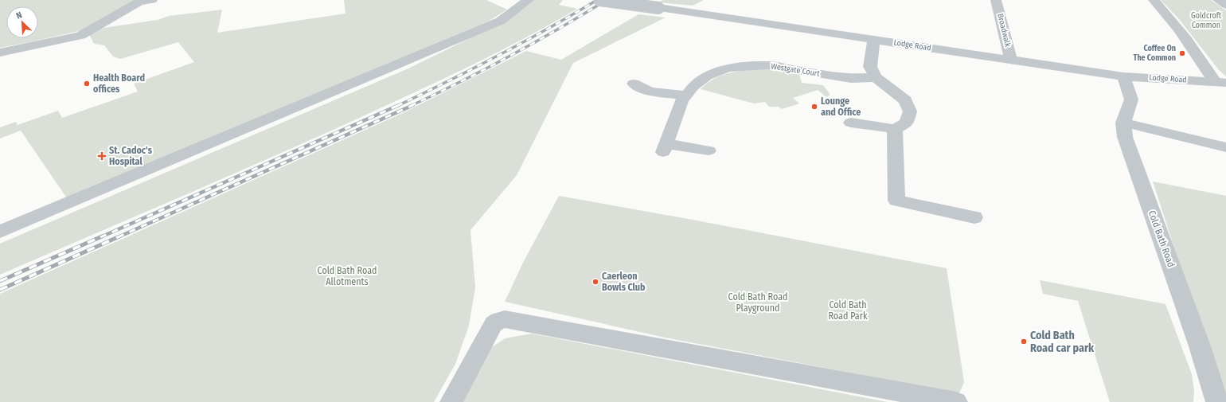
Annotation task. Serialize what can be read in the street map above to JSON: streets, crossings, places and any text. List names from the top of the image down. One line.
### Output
{"streets":{"street":["Broadwalk","Lodge Road","Westgate Court","Cold Bath Road"]},"crossings":[["Broadwalk","Lodge Road"],["Lodge Road","Cold Bath Road"]],"parks":["Goldcroft Common","Cold Bath Road Allotments","Cold Bath Road Playground","Cold Bath Road Park"],"places":{"other":["Coffee On The Common","Health Board offices","Lounge and Office","Caerleon Bowls Club","Cold Bath Road car park"],"health":["St. Cadoc's Hospital"]},"north":"top left"}
